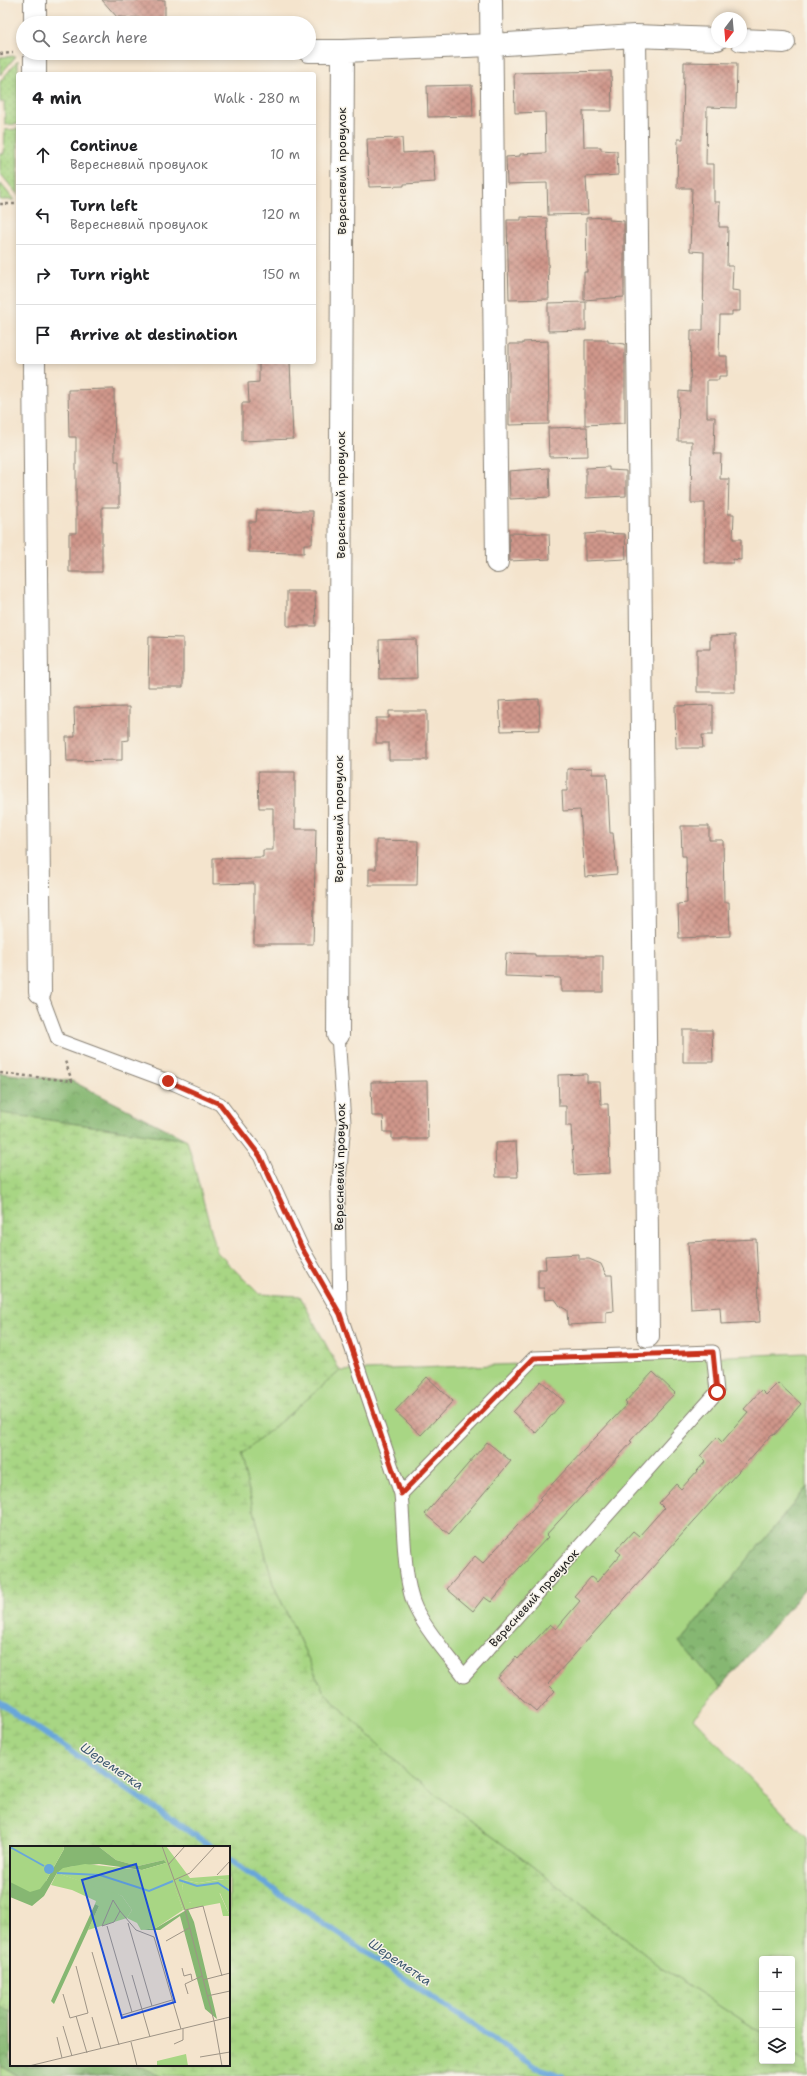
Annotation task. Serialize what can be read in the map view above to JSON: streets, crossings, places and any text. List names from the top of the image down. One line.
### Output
{"streets":{"street":["Вересневий провулок"]},"water":["Шереметка"],"north":"bottom","page":{"search":"Search here","heading":["4 min","Walk · 280 m"],"list":[["Continue","Вересневий провулок","10 m"],["Turn left","Вересневий провулок","120 m"],["Turn right","150 m"],"Arrive at destination"],"map_buttons":["+","−"]}}
